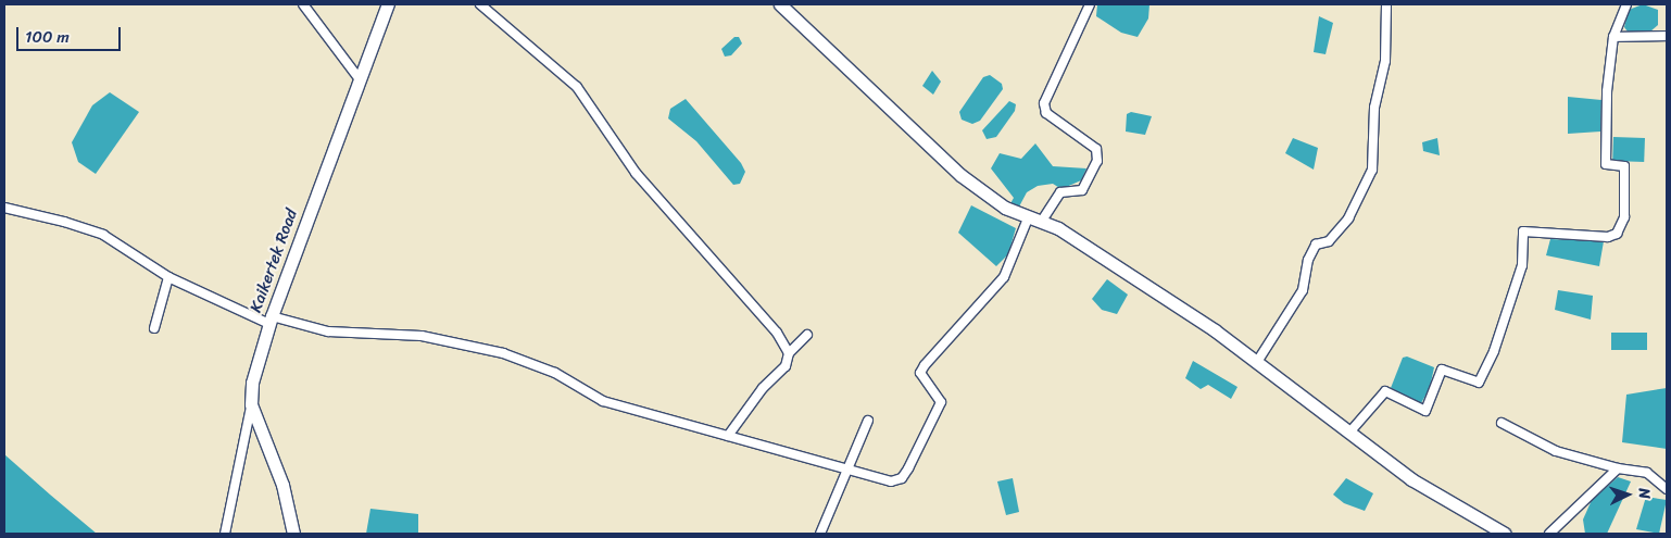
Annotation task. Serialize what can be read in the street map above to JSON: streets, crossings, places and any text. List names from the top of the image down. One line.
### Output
{"streets":{"main road":["Kaikertek Road"]},"scale_bar":"100 m","north":"right"}
